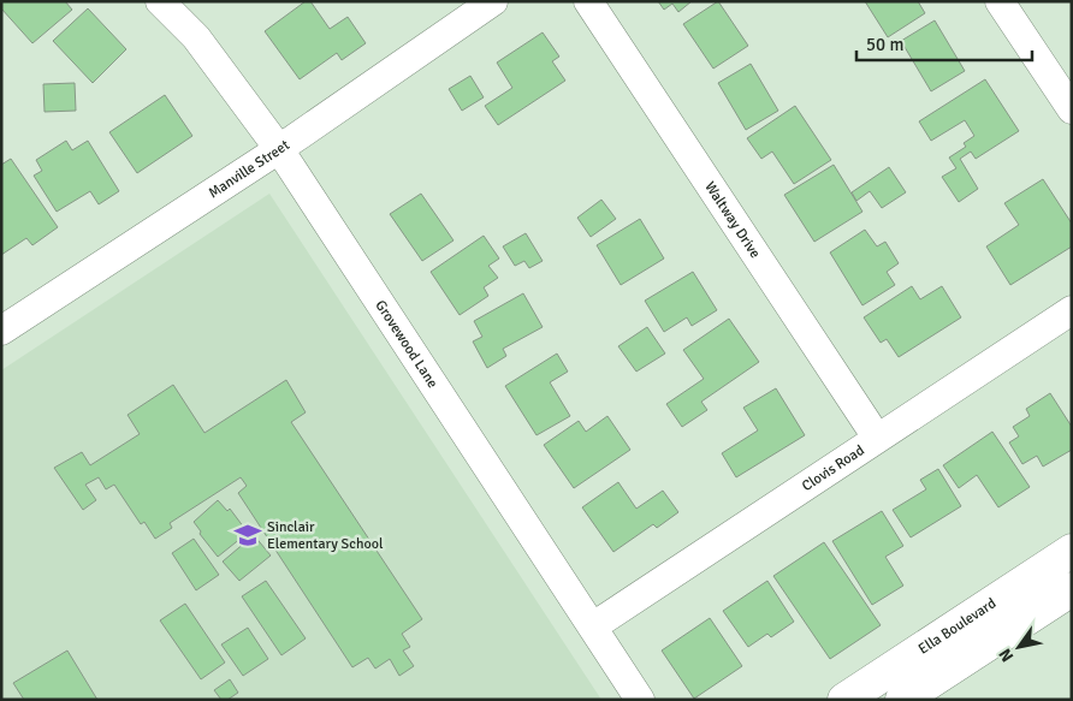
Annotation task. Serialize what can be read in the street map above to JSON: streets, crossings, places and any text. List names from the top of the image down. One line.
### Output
{"streets":{"main road":["Ella Boulevard"],"street":["Manville Street","Waltway Drive","Grovewood Lane","Clovis Road"]},"crossings":[["Manville Street","Grovewood Lane"],["Waltway Drive","Clovis Road"],["Grovewood Lane","Clovis Road"]],"places":{"school or university":["Sinclair Elementary School"]},"scale_bar":"50 m","north":"bottom left"}
